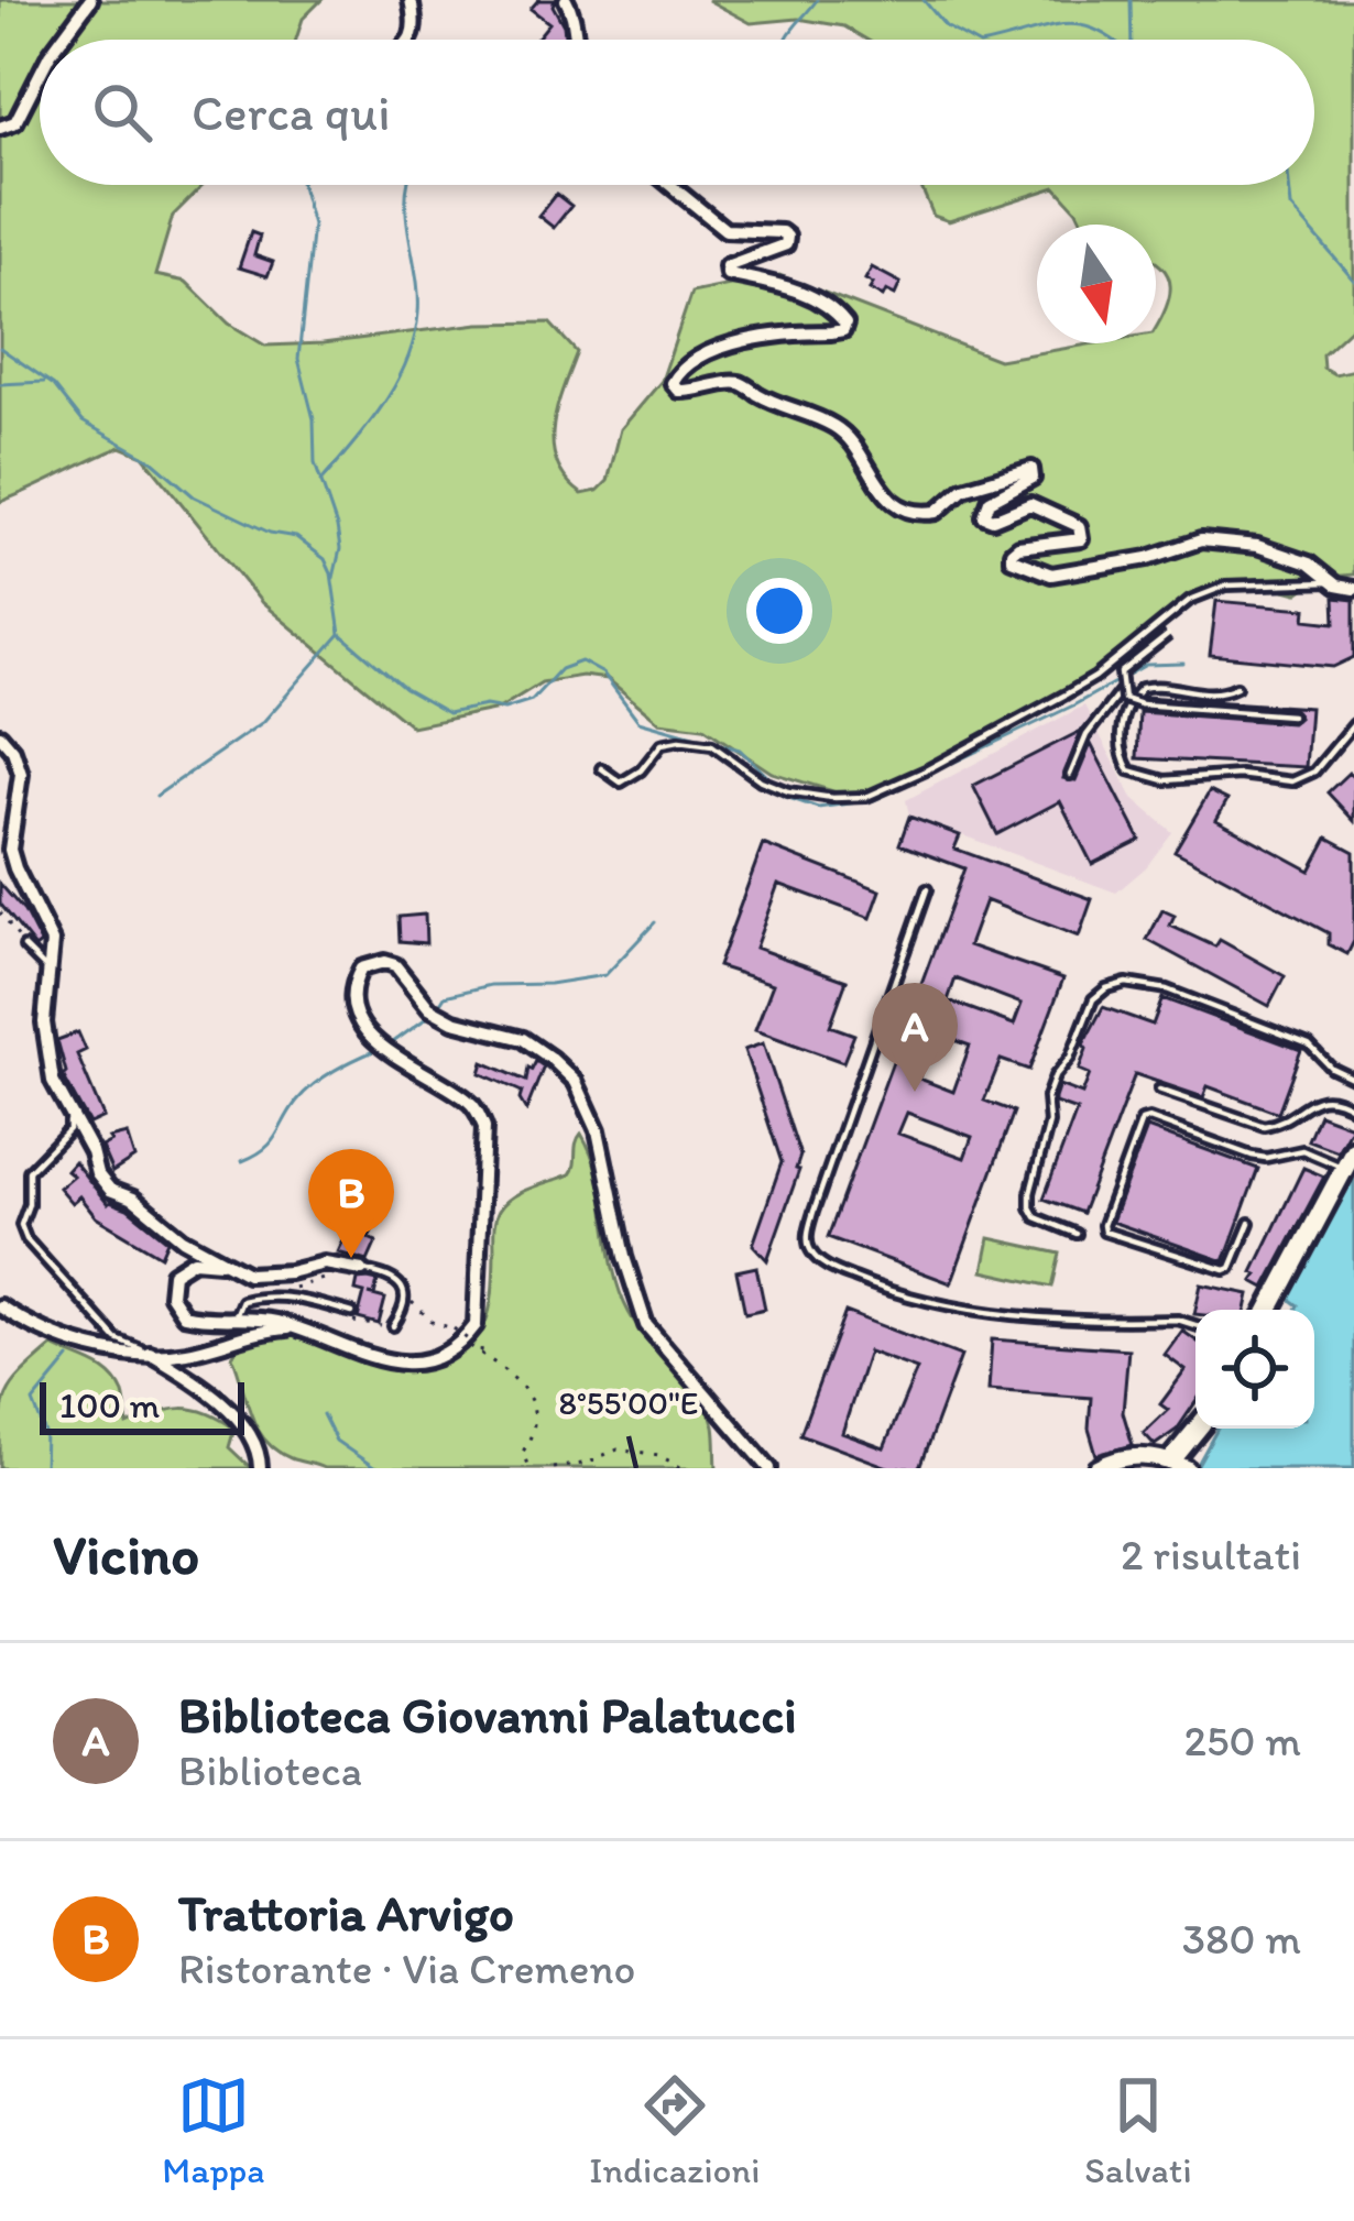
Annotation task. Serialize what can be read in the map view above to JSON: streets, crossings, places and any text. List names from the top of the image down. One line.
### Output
{"scale_bar":"100 m","north":"bottom","page":{"search":"Cerca qui","pins":["A","B"],"scale":"100 m","heading":["Vicino","2 risultati"],"list":[{"mark":"A","name":"Biblioteca Giovanni Palatucci","note":"Biblioteca","value":"250 m"},{"mark":"B","name":"Trattoria Arvigo","note":"Ristorante · Via Cremeno","value":"380 m"}],"nav":["Mappa","Indicazioni","Salvati"]},"coordinates":["8°55'00\"E"]}
